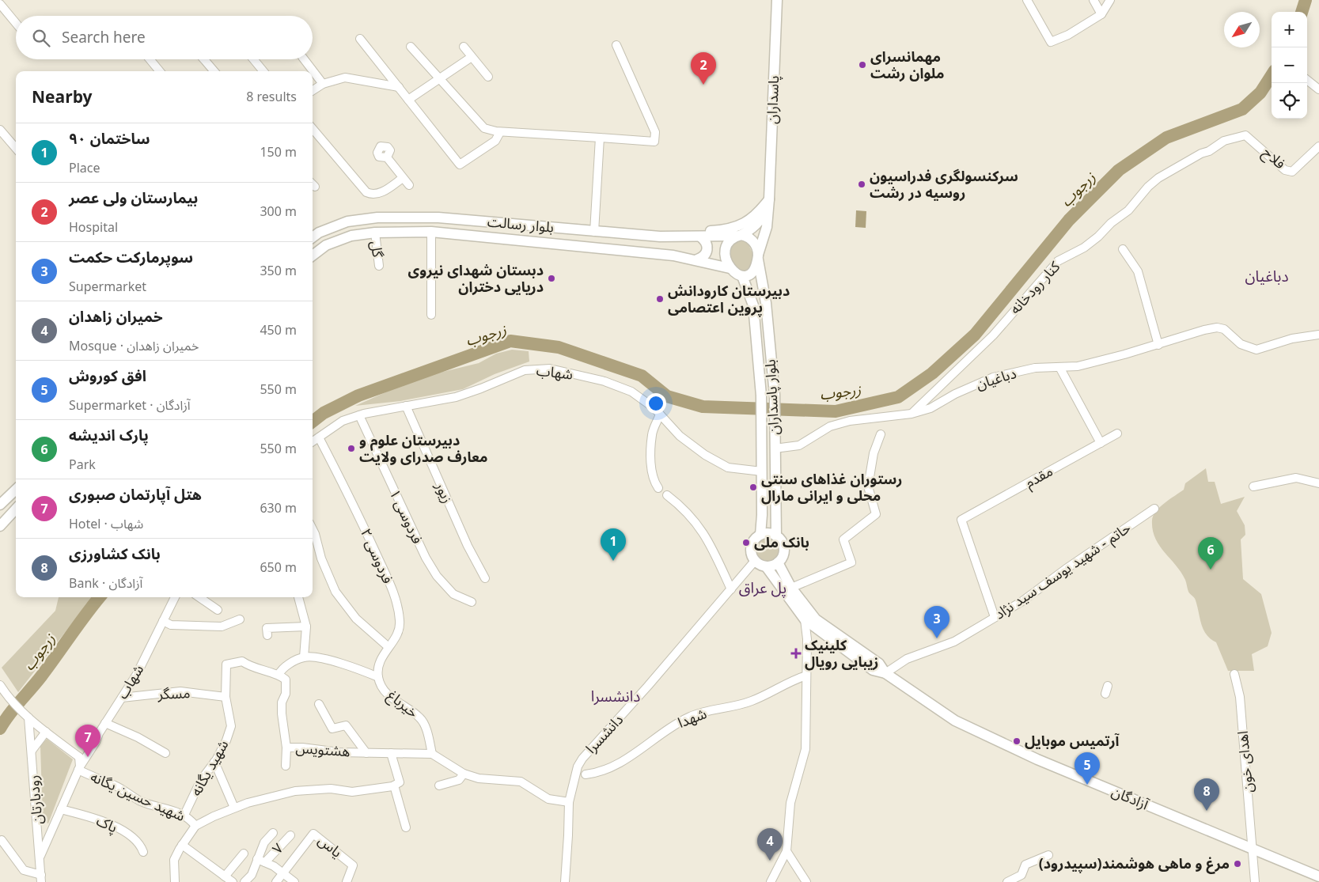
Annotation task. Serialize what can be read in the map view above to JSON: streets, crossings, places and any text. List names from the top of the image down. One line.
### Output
{"streets":{"main road":["پاسداران","بلوار رسالت","بلوار پاسداران","آزادگان"],"street":["فلاح","گل","کنار رودخانه","شهاب","دباغیان","مقدم","زیور","فردوسی ۱","فردوسی ۲","حاتم - شهید یوسف سید نژاد","مسگر","خیرباغ","شهدا","دانشسرا","هشتویس","اهدای خون","شهید یگانه","شهید حسین یگانه","رودبارتان","پاک","یاس","۷"]},"crossings":[["پاسداران","بلوار رسالت"],["پاسداران","بلوار پاسداران"],["فلاح","کنار رودخانه"],["بلوار رسالت","گل"],["بلوار رسالت","بلوار پاسداران"],["کنار رودخانه","دباغیان"],["شهاب","بلوار پاسداران"],["شهاب","زیور"],["شهاب","فردوسی ۱"],["شهاب","فردوسی ۲"],["شهاب","مسگر"],["شهاب","شهید حسین یگانه"],["شهاب","رودبارتان"],["شهاب","پاک"],["دباغیان","بلوار پاسداران"],["بلوار پاسداران","دانشسرا"],["بلوار پاسداران","آزادگان"],["مقدم","حاتم - شهید یوسف سید نژاد"],["فردوسی ۲","خیرباغ"],["حاتم - شهید یوسف سید نژاد","آزادگان"],["مسگر","شهید یگانه"],["خیرباغ","هشتویس"],["دانشسرا","آزادگان"],["هشتویس","شهید یگانه"],["اهدای خون","آزادگان"],["شهید یگانه","شهید حسین یگانه"]],"districts":["دباغیان","پل عراق","دانشسرا"],"water":["زرجوب"],"places":{"other":["مهمانسرای ملوان رشت","سرکنسولگری فدراسیون روسیه در رشت","دبستان شهدای نیروی دریایی دختران","دبیرستان کارودانش پروین اعتصامی","دبیرستان علوم و معارف صدرای ولایت","رستوران غذاهای سنتی محلی و ایرانی مارال","بانک ملی","آرتمیس موبایل","مرغ و ماهی هوشمند(سپیدرود)"],"health":["کلینیک زیبایی رویال"]},"north":"bottom left","page":{"map_buttons":["+","−"],"search":"Search here","pins":["2","1","6","3","7","5","8","4"],"heading":["Nearby","8 results"],"list":[{"mark":"1","name":"ساختمان ۹۰","note":"Place","value":"150 m"},{"mark":"2","name":"بیمارستان ولی عصر","note":"Hospital","value":"300 m"},{"mark":"3","name":"سوپرمارکت حکمت","note":"Supermarket","value":"350 m"},{"mark":"4","name":"خمیران زاهدان","note":"Mosque · خمیران زاهدان","value":"450 m"},{"mark":"5","name":"افق کوروش","note":"Supermarket · آزادگان","value":"550 m"},{"mark":"6","name":"پارک اندیشه","note":"Park","value":"550 m"},{"mark":"7","name":"هتل آپارتمان صبوری","note":"Hotel · شهاب","value":"630 m"},{"mark":"8","name":"بانک کشاورزی","note":"Bank · آزادگان","value":"650 m"}]}}
